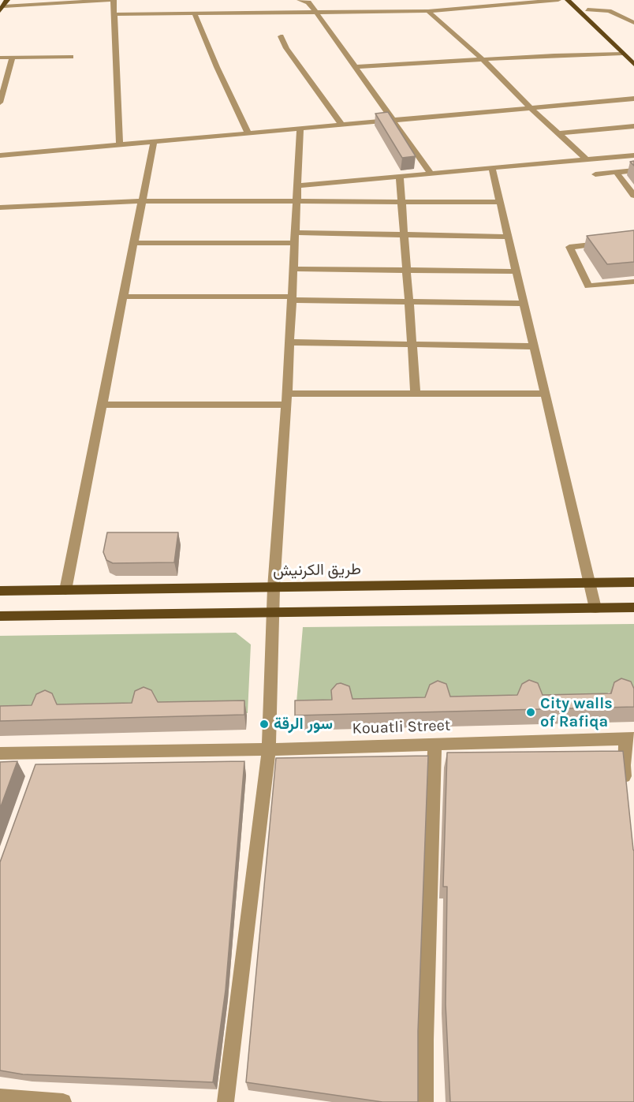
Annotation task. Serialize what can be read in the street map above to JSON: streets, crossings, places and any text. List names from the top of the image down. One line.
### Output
{"streets":{"main road":["طريق الكرنيش"],"street":["Kouatli Street"]},"places":["City walls of Rafiqa","سور الرقة"]}
